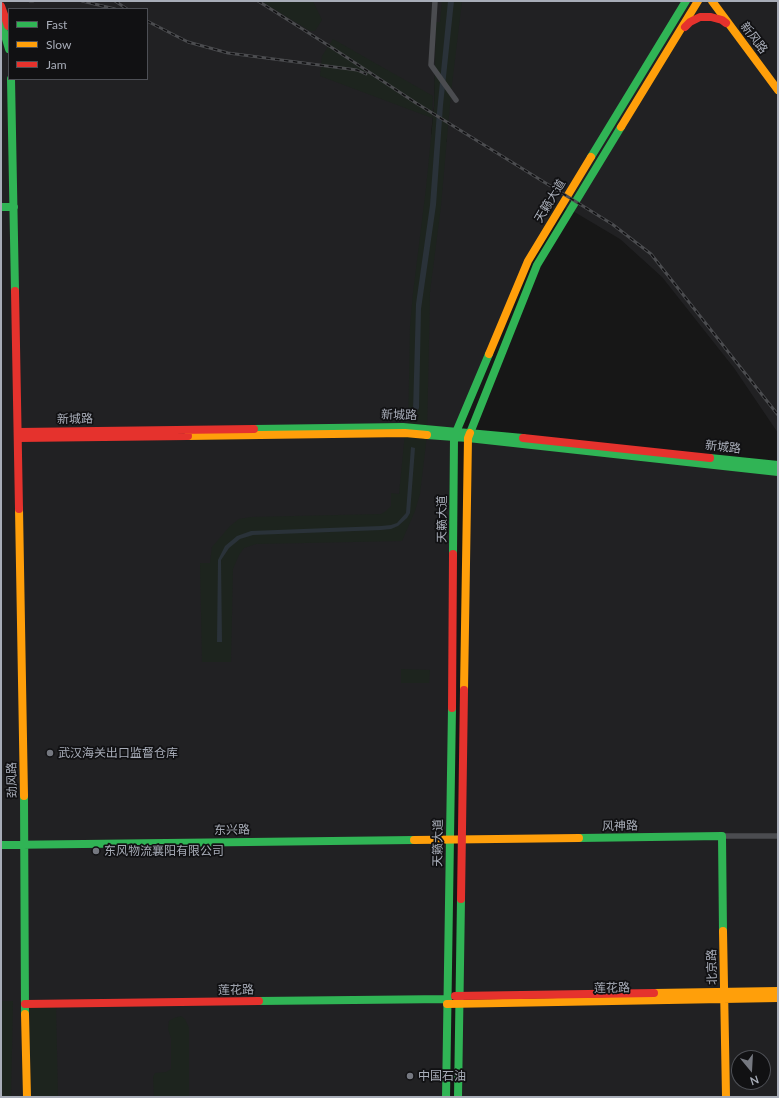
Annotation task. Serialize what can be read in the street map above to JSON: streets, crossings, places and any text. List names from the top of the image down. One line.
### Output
{"streets":{"street":["新风路","天籁大道","新城路","劲风路","风神路","东兴路","北京路","莲花路"]},"crossings":[["天籁大道","新城路"],["天籁大道","风神路"],["天籁大道","东兴路"],["天籁大道","莲花路"],["新城路","劲风路"],["劲风路","东兴路"],["劲风路","莲花路"],["风神路","东兴路"],["风神路","北京路"],["北京路","莲花路"]],"places":["武汉海关出口监督仓库","东风物流襄阳有限公司","中国石油"],"legend":["Fast","Slow","Jam"],"north":"bottom"}
